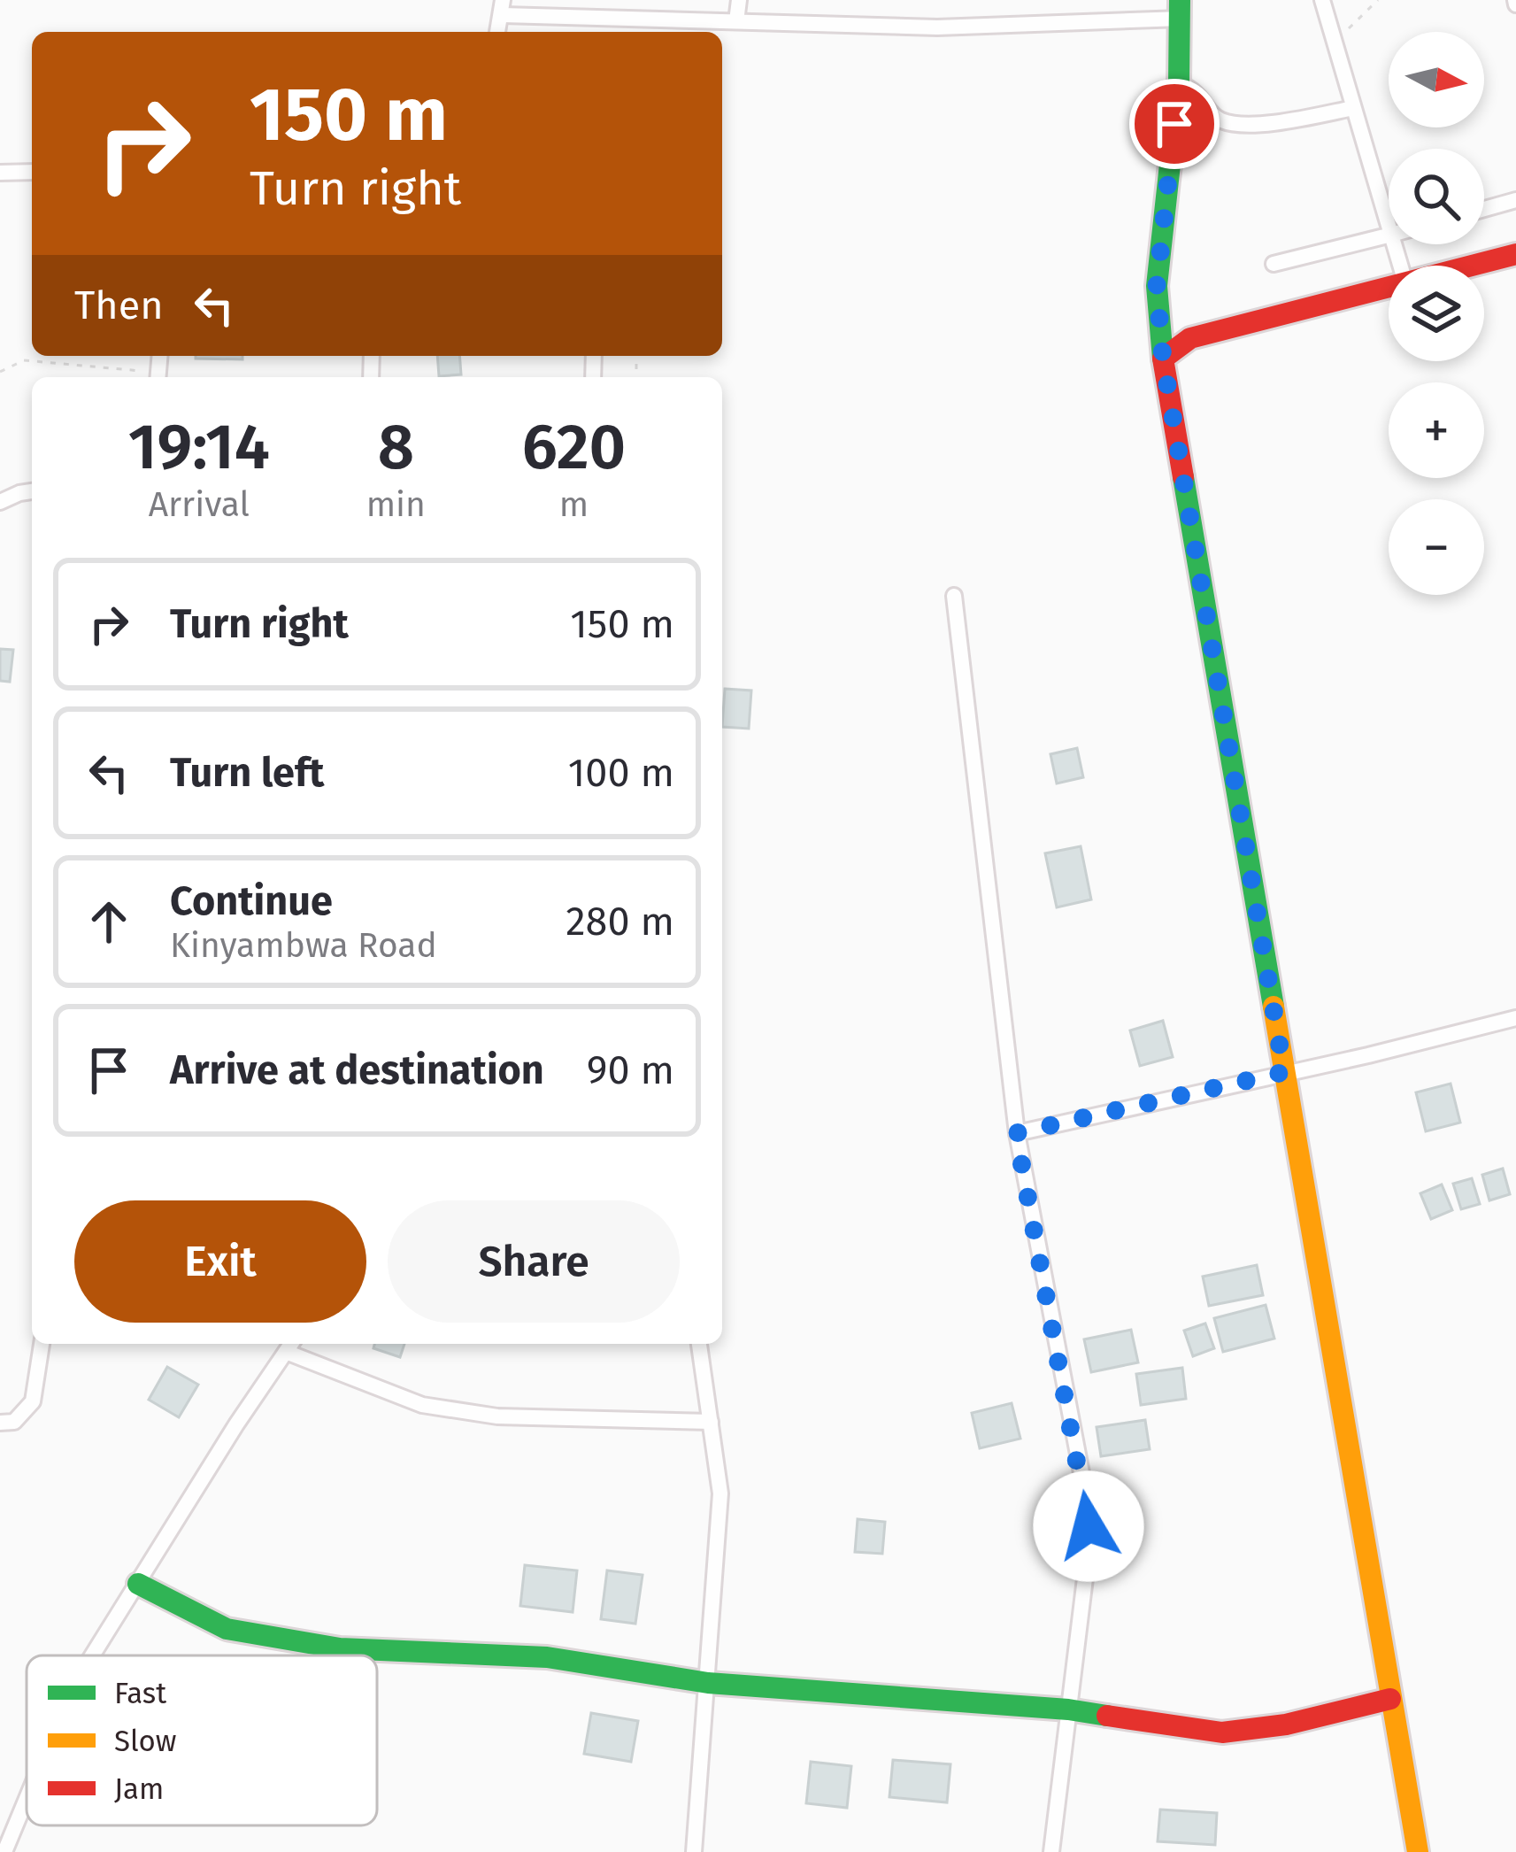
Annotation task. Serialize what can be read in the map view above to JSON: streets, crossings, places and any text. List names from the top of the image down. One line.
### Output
{"legend":["Fast","Slow","Jam"],"north":"right","page":{"map_buttons":["+","−"],"turn":["150 m","Turn right"],"then":"Then","eta":["19:14","Arrival","8","min","620","m"],"list":[{"name":"Turn right","value":"150 m"},{"name":"Turn left","value":"100 m"},{"name":"Continue","note":"Kinyambwa Road","value":"280 m"},{"name":"Arrive at destination","value":"90 m"}],"buttons":["Exit","Share"]}}
